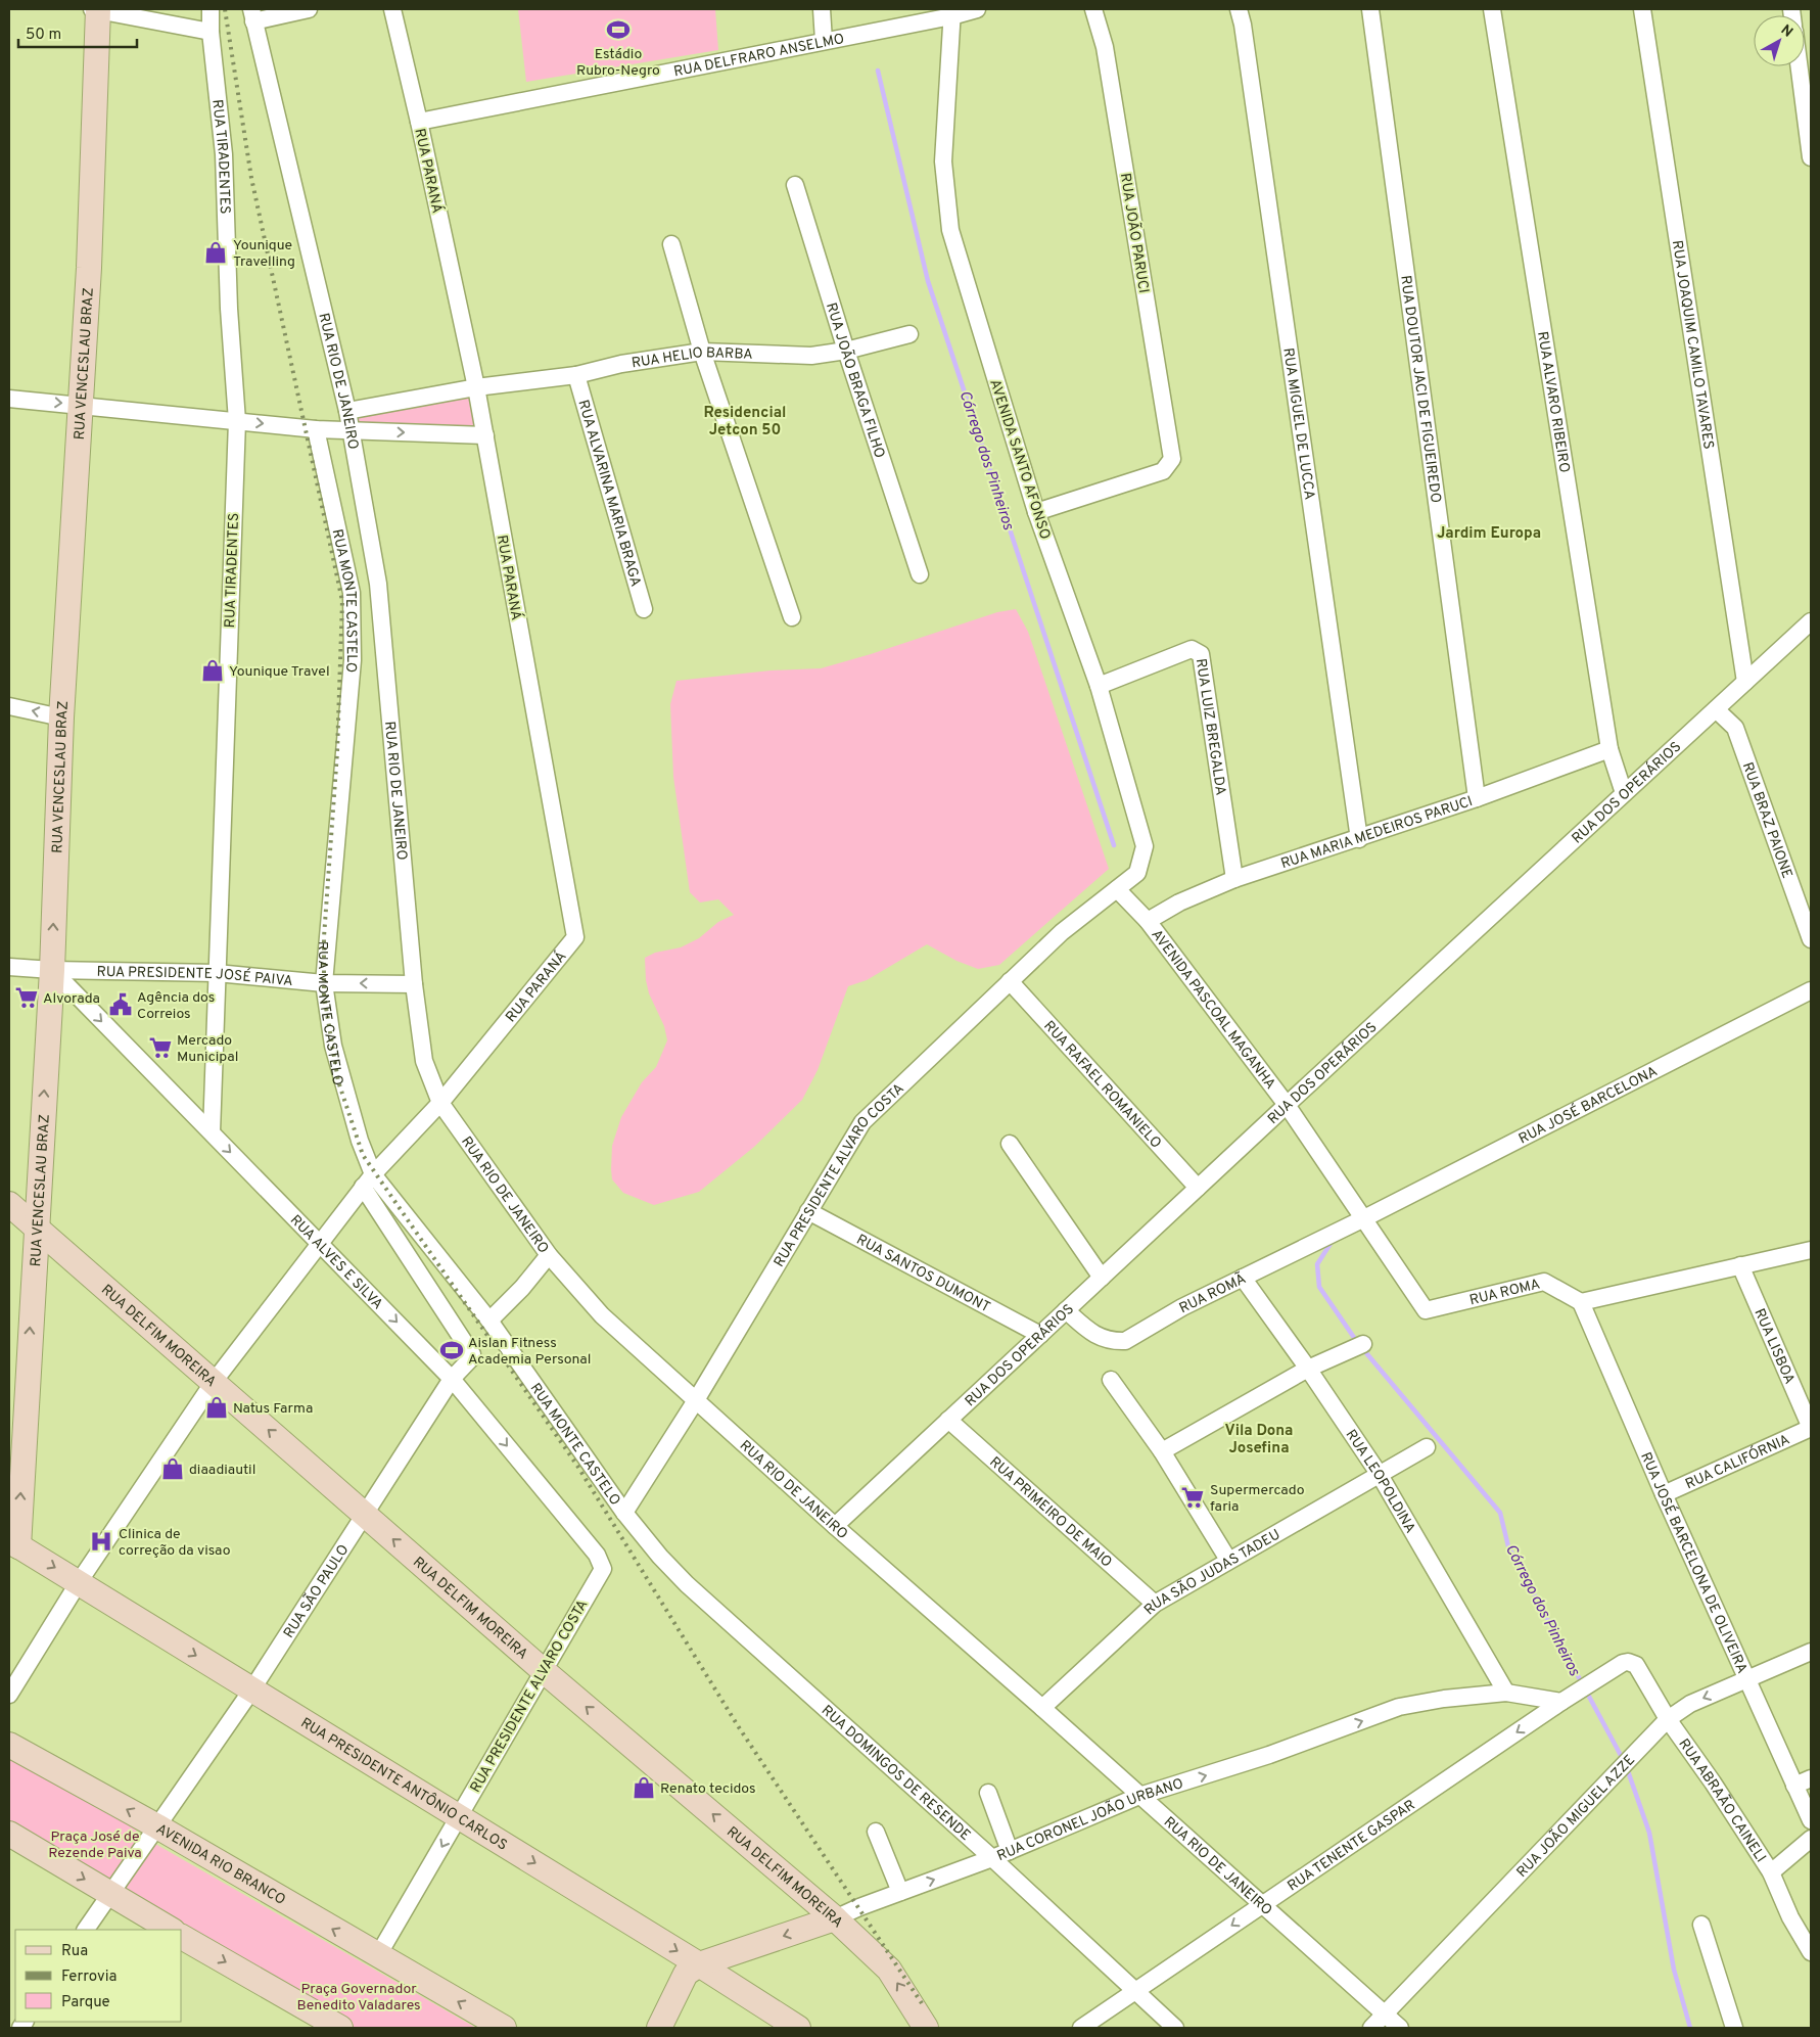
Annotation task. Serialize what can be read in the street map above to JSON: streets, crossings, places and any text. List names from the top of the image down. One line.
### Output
{"streets":{"main road":["RUA VENCESLAU BRAZ","RUA DELFIM MOREIRA","RUA PRESIDENTE ANTÔNIO CARLOS","RUA CORONEL JOÃO URBANO","AVENIDA RIO BRANCO"],"street":["RUA DELFRARO ANSELMO","RUA TIRADENTES","RUA PARANÁ","RUA JOÃO PARUCI","RUA JOAQUIM CAMILO TAVARES","RUA HELIO BARBA","RUA JOÃO BRAGA FILHO","RUA RIO DE JANEIRO","RUA DOUTOR JACI DE FIGUEIREDO","RUA ALVARO RIBEIRO","RUA MIGUEL DE LUCCA","AVENIDA SANTO AFONSO","RUA ALVARINA MARIA BRAGA","RUA MONTE CASTELO","RUA LUIZ BREGALDA","RUA DOS OPERÁRIOS","RUA BRAZ PAIONE","RUA MARIA MEDEIROS PARUCI","RUA PRESIDENTE JOSÉ PAIVA","AVENIDA PASCOAL MAGANHA","RUA RAFAEL ROMANIELO","RUA JOSÉ BARCELONA","RUA PRESIDENTE ALVARO COSTA","RUA ALVES E SILVA","RUA SANTOS DUMONT","RUA ROMA","RUA ROMÃ","RUA LISBOA","RUA CALIFÓRNIA","RUA LEOPOLDINA","RUA PRIMEIRO DE MAIO","RUA JOSÉ BARCELONA DE OLIVEIRA","RUA SÃO JUDAS TADEU","RUA SÃO PAULO","RUA DOMINGOS DE RESENDE","RUA ABRAÃO CAINELI","RUA JOÃO MIGUEL AZZE","RUA TENENTE GASPAR"]},"crossings":[["RUA DELFRARO ANSELMO","RUA PARANÁ"],["RUA DELFRARO ANSELMO","AVENIDA SANTO AFONSO"],["RUA TIRADENTES","RUA PRESIDENTE JOSÉ PAIVA"],["RUA TIRADENTES","RUA ALVES E SILVA"],["RUA PARANÁ","RUA HELIO BARBA"],["RUA PARANÁ","RUA RIO DE JANEIRO"],["RUA PARANÁ","RUA MONTE CASTELO"],["RUA PARANÁ","RUA ALVES E SILVA"],["RUA PARANÁ","RUA DELFIM MOREIRA"],["RUA PARANÁ","RUA SÃO PAULO"],["RUA PARANÁ","RUA PRESIDENTE ANTÔNIO CARLOS"],["RUA JOÃO PARUCI","AVENIDA SANTO AFONSO"],["RUA JOAQUIM CAMILO TAVARES","RUA DOS OPERÁRIOS"],["RUA HELIO BARBA","RUA JOÃO BRAGA FILHO"],["RUA HELIO BARBA","RUA RIO DE JANEIRO"],["RUA HELIO BARBA","RUA ALVARINA MARIA BRAGA"],["RUA VENCESLAU BRAZ","RUA PRESIDENTE JOSÉ PAIVA"],["RUA VENCESLAU BRAZ","RUA ALVES E SILVA"],["RUA VENCESLAU BRAZ","RUA DELFIM MOREIRA"],["RUA VENCESLAU BRAZ","RUA PRESIDENTE ANTÔNIO CARLOS"],["RUA RIO DE JANEIRO","RUA DOS OPERÁRIOS"],["RUA RIO DE JANEIRO","RUA PRESIDENTE JOSÉ PAIVA"],["RUA RIO DE JANEIRO","RUA PRESIDENTE ALVARO COSTA"],["RUA RIO DE JANEIRO","RUA SÃO JUDAS TADEU"],["RUA RIO DE JANEIRO","RUA JOÃO MIGUEL AZZE"],["RUA RIO DE JANEIRO","RUA CORONEL JOÃO URBANO"],["RUA RIO DE JANEIRO","RUA TENENTE GASPAR"],["RUA DOUTOR JACI DE FIGUEIREDO","RUA MARIA MEDEIROS PARUCI"],["RUA ALVARO RIBEIRO","RUA DOS OPERÁRIOS"],["RUA ALVARO RIBEIRO","RUA MARIA MEDEIROS PARUCI"],["RUA MIGUEL DE LUCCA","RUA MARIA MEDEIROS PARUCI"],["AVENIDA SANTO AFONSO","RUA LUIZ BREGALDA"],["AVENIDA SANTO AFONSO","AVENIDA PASCOAL MAGANHA"],["AVENIDA SANTO AFONSO","RUA PRESIDENTE ALVARO COSTA"],["RUA MONTE CASTELO","RUA PRESIDENTE JOSÉ PAIVA"],["RUA MONTE CASTELO","RUA PRESIDENTE ALVARO COSTA"],["RUA MONTE CASTELO","RUA SÃO PAULO"],["RUA MONTE CASTELO","RUA DOMINGOS DE RESENDE"],["RUA LUIZ BREGALDA","RUA MARIA MEDEIROS PARUCI"],["RUA DOS OPERÁRIOS","RUA BRAZ PAIONE"],["RUA DOS OPERÁRIOS","AVENIDA PASCOAL MAGANHA"],["RUA DOS OPERÁRIOS","RUA RAFAEL ROMANIELO"],["RUA DOS OPERÁRIOS","RUA SANTOS DUMONT"],["RUA DOS OPERÁRIOS","RUA ROMÃ"],["RUA DOS OPERÁRIOS","RUA PRIMEIRO DE MAIO"],["RUA MARIA MEDEIROS PARUCI","AVENIDA PASCOAL MAGANHA"],["RUA PRESIDENTE JOSÉ PAIVA","RUA ALVES E SILVA"],["AVENIDA PASCOAL MAGANHA","RUA JOSÉ BARCELONA"],["AVENIDA PASCOAL MAGANHA","RUA PRESIDENTE ALVARO COSTA"],["AVENIDA PASCOAL MAGANHA","RUA ROMA"],["AVENIDA PASCOAL MAGANHA","RUA ROMÃ"],["RUA RAFAEL ROMANIELO","RUA PRESIDENTE ALVARO COSTA"],["RUA JOSÉ BARCELONA","RUA ROMÃ"],["RUA PRESIDENTE ALVARO COSTA","RUA ALVES E SILVA"],["RUA PRESIDENTE ALVARO COSTA","RUA SANTOS DUMONT"],["RUA PRESIDENTE ALVARO COSTA","RUA DELFIM MOREIRA"],["RUA PRESIDENTE ALVARO COSTA","RUA DOMINGOS DE RESENDE"],["RUA PRESIDENTE ALVARO COSTA","RUA PRESIDENTE ANTÔNIO CARLOS"],["RUA PRESIDENTE ALVARO COSTA","AVENIDA RIO BRANCO"],["RUA ALVES E SILVA","RUA SÃO PAULO"],["RUA ROMA","RUA JOSÉ BARCELONA DE OLIVEIRA"],["RUA ROMÃ","RUA LEOPOLDINA"],["RUA DELFIM MOREIRA","RUA SÃO PAULO"],["RUA DELFIM MOREIRA","RUA CORONEL JOÃO URBANO"],["RUA LISBOA","RUA CALIFÓRNIA"],["RUA CALIFÓRNIA","RUA JOSÉ BARCELONA DE OLIVEIRA"],["RUA LEOPOLDINA","RUA SÃO JUDAS TADEU"],["RUA LEOPOLDINA","RUA CORONEL JOÃO URBANO"],["RUA PRIMEIRO DE MAIO","RUA SÃO JUDAS TADEU"],["RUA JOSÉ BARCELONA DE OLIVEIRA","RUA JOÃO MIGUEL AZZE"],["RUA SÃO PAULO","RUA PRESIDENTE ANTÔNIO CARLOS"],["RUA SÃO PAULO","AVENIDA RIO BRANCO"],["RUA DOMINGOS DE RESENDE","RUA CORONEL JOÃO URBANO"],["RUA DOMINGOS DE RESENDE","RUA TENENTE GASPAR"],["RUA PRESIDENTE ANTÔNIO CARLOS","RUA CORONEL JOÃO URBANO"],["RUA ABRAÃO CAINELI","RUA JOÃO MIGUEL AZZE"],["RUA ABRAÃO CAINELI","RUA TENENTE GASPAR"],["RUA CORONEL JOÃO URBANO","RUA TENENTE GASPAR"]],"one_way":["RUA VENCESLAU BRAZ","RUA ALVES E SILVA","RUA DELFIM MOREIRA","RUA PRESIDENTE ANTÔNIO CARLOS","RUA TENENTE GASPAR"],"districts":["Residencial Jetcon 50","Jardim Europa","Vila Dona Josefina"],"water":["Córrego dos Pinheiros"],"parks":["Praça José de Rezende Paiva","Praça Governador Benedito Valadares"],"places":{"sports":["Estádio Rubro-Negro","Aislan Fitness Academia Personal"],"shop":["Younique Travelling","Younique Travel","Natus Farma","diaadiautil","Renato tecidos"],"supermarket":["Alvorada","Mercado Municipal","Supermercado faria"],"public building":["Agência dos Correios"],"hospital":["Clinica de correção da visao"]},"legend":["Rua","Ferrovia","Parque"],"scale_bar":"50 m","north":"top right"}
